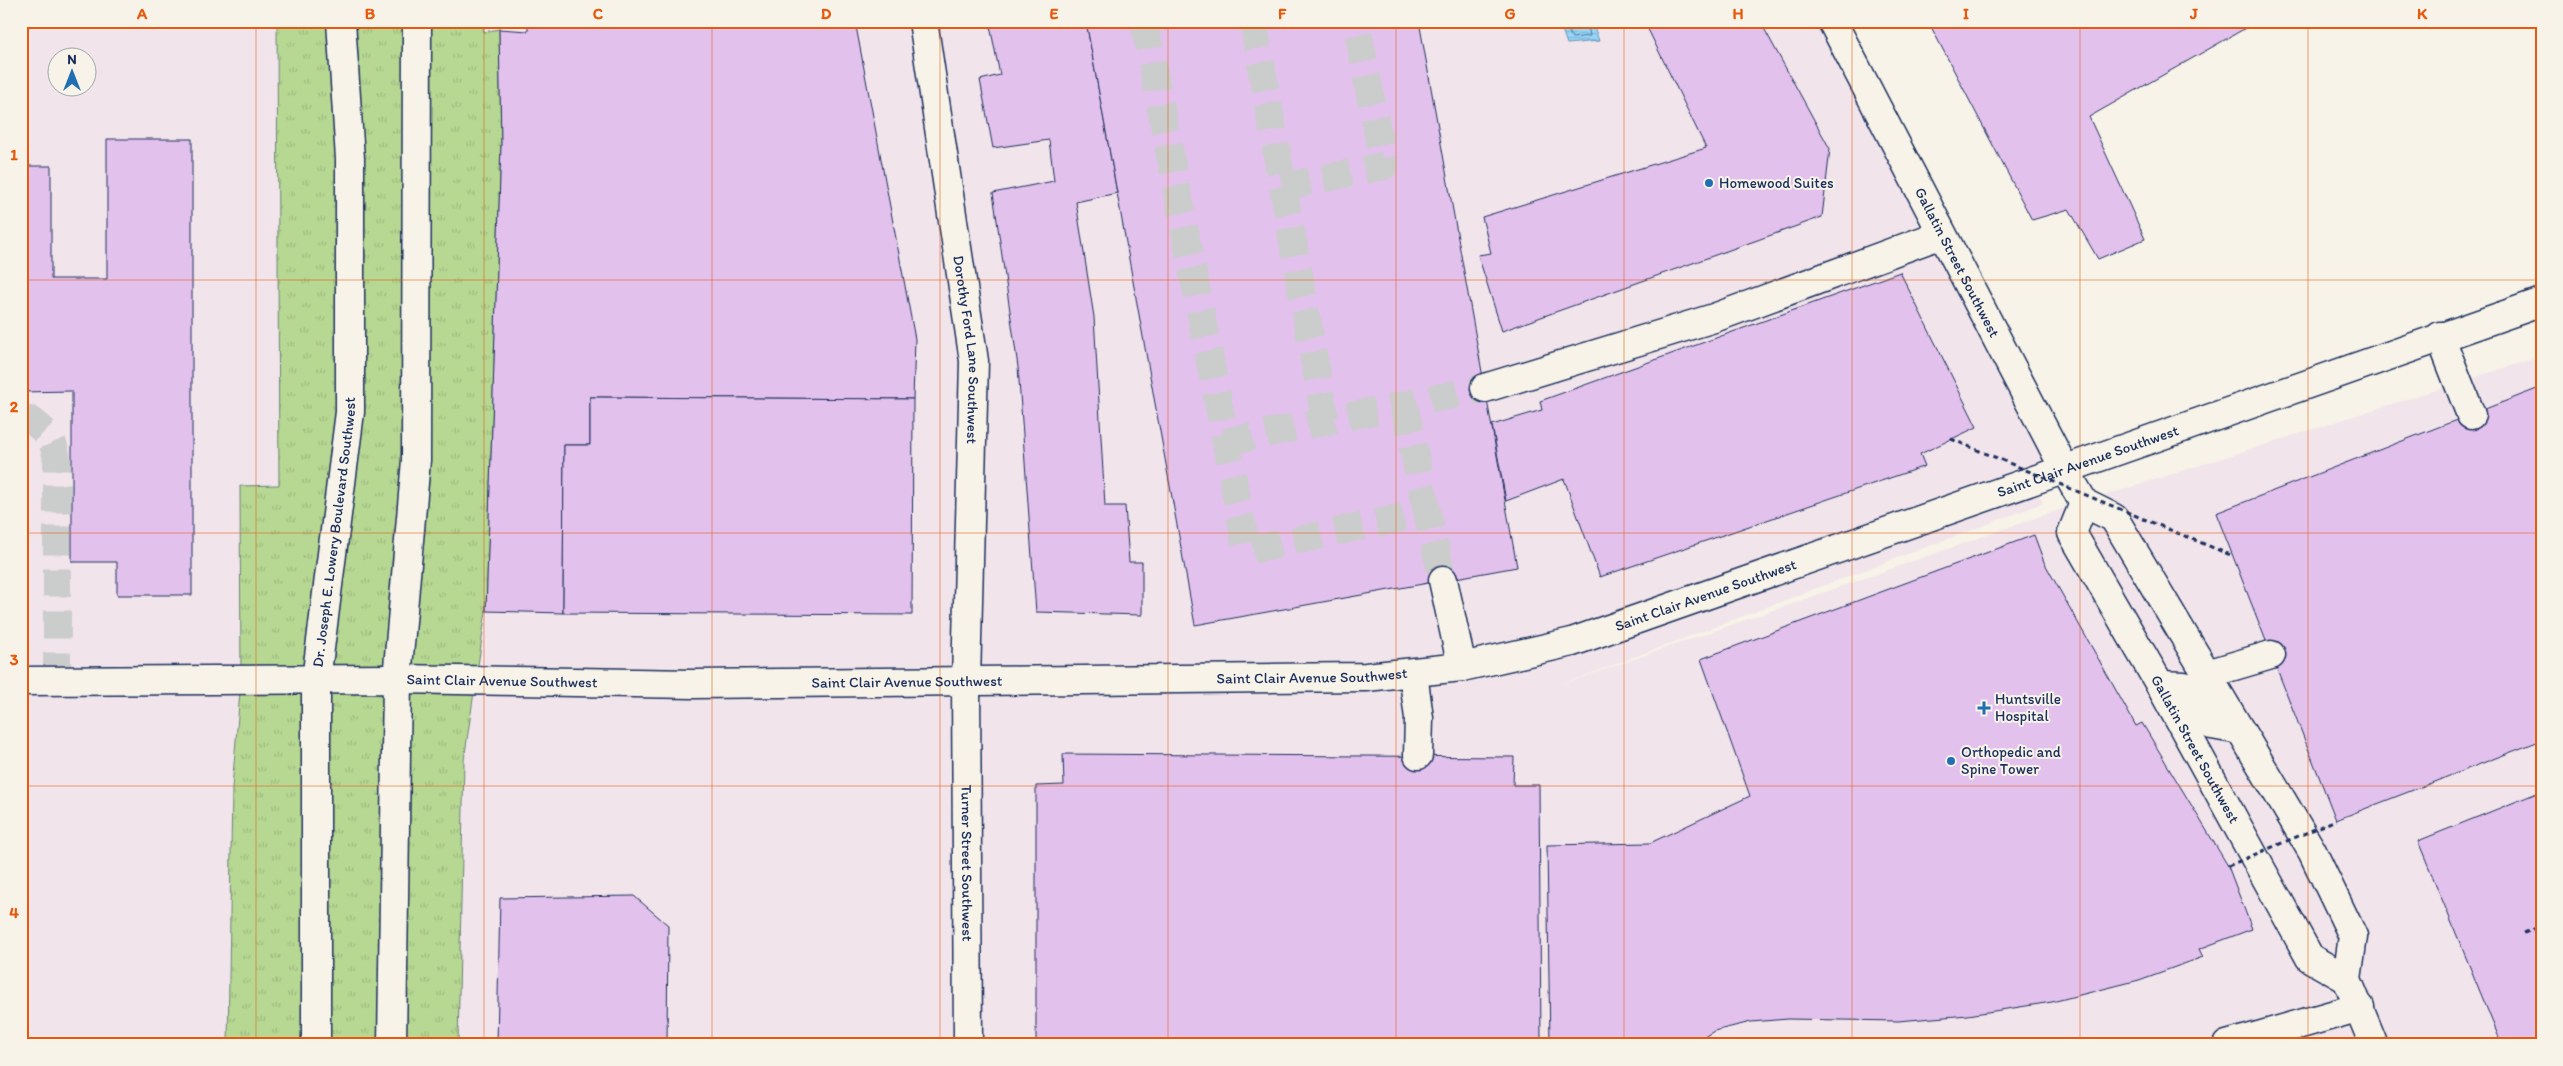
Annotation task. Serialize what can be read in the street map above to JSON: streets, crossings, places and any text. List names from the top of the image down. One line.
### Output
{"streets":{"street":["Gallatin Street Southwest","Dorothy Ford Lane Southwest","Saint Clair Avenue Southwest","Dr. Joseph E. Lowery Boulevard Southwest","Turner Street Southwest"]},"crossings":[["Gallatin Street Southwest","Saint Clair Avenue Southwest"],["Dorothy Ford Lane Southwest","Saint Clair Avenue Southwest"],["Dorothy Ford Lane Southwest","Turner Street Southwest"],["Saint Clair Avenue Southwest","Dr. Joseph E. Lowery Boulevard Southwest"],["Saint Clair Avenue Southwest","Turner Street Southwest"]],"places":{"other":["Homewood Suites","Orthopedic and Spine Tower"],"health":["Huntsville Hospital"]},"north":"top","grid":{"columns":["A","B","C","D","E","F","G","H","I","J","K"],"rows":["1","2","3","4"]}}
